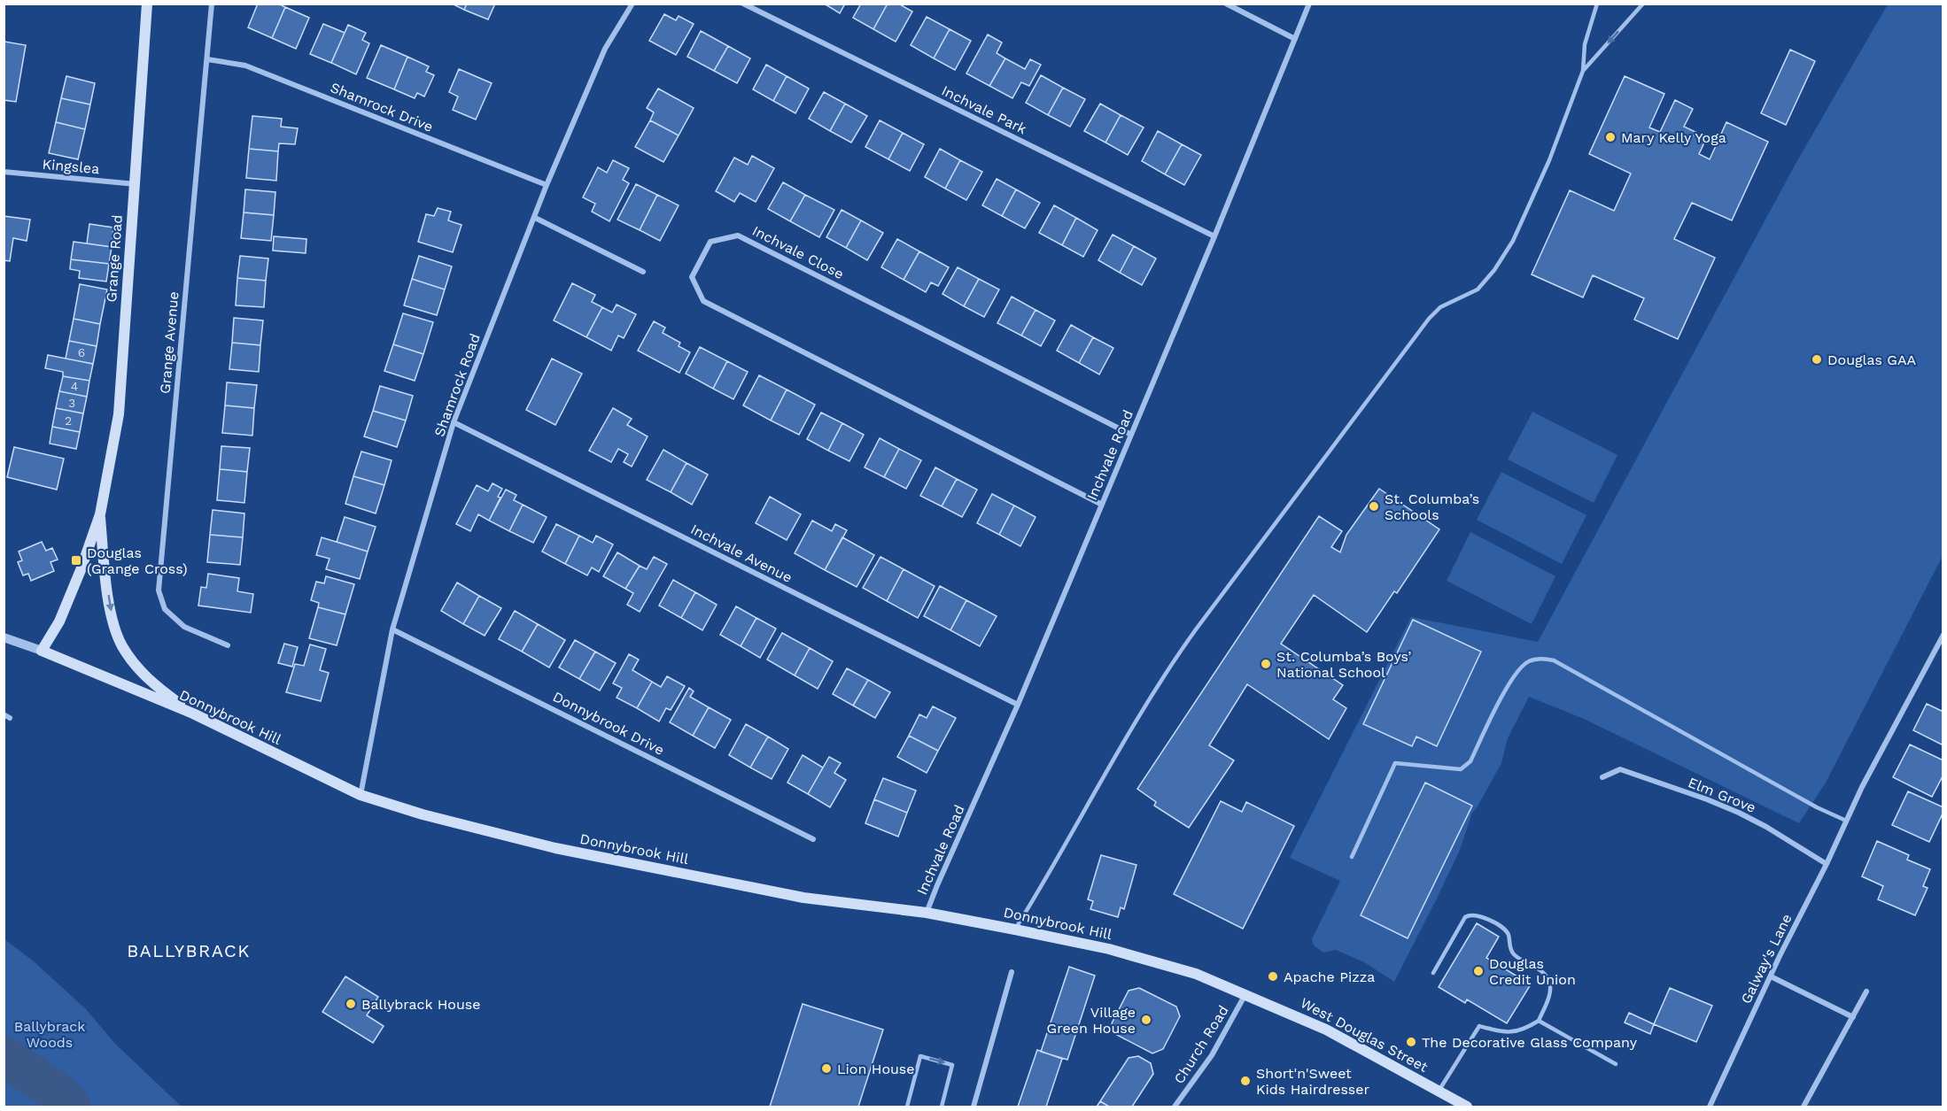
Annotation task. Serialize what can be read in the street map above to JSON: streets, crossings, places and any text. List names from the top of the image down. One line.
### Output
{"streets":{"main road":["Grange Road","Donnybrook Hill","West Douglas Street"],"street":["Shamrock Drive","Inchvale Park","Kingslea","Inchvale Close","Grange Avenue","Shamrock Road","Inchvale Road","Inchvale Avenue","Donnybrook Drive","Elm Grove","Galway's Lane","Church Road"]},"crossings":[["Shamrock Drive","Grange Avenue"],["Shamrock Drive","Shamrock Road"],["Inchvale Park","Inchvale Road"],["Kingslea","Grange Road"],["Inchvale Close","Inchvale Road"],["Grange Road","Donnybrook Hill"],["Shamrock Road","Inchvale Avenue"],["Shamrock Road","Donnybrook Hill"],["Shamrock Road","Donnybrook Drive"],["Inchvale Road","Inchvale Avenue"],["Inchvale Road","Donnybrook Hill"],["Donnybrook Hill","West Douglas Street"],["Donnybrook Hill","Church Road"],["Elm Grove","Galway's Lane"],["West Douglas Street","Church Road"]],"districts":["BALLYBRACK"],"parks":["Ballybrack Woods"],"places":{"other":["Mary Kelly Yoga","Douglas GAA","St. Columba’s Schools","St. Columba’s Boys’ National School","Douglas Credit Union","Apache Pizza","Ballybrack House","Village Green House","The Decorative Glass Company","Lion House","Short'n'Sweet Kids Hairdresser"],"transit":["Douglas (Grange Cross)"]},"house_numbers":["6","4","3","2"]}
